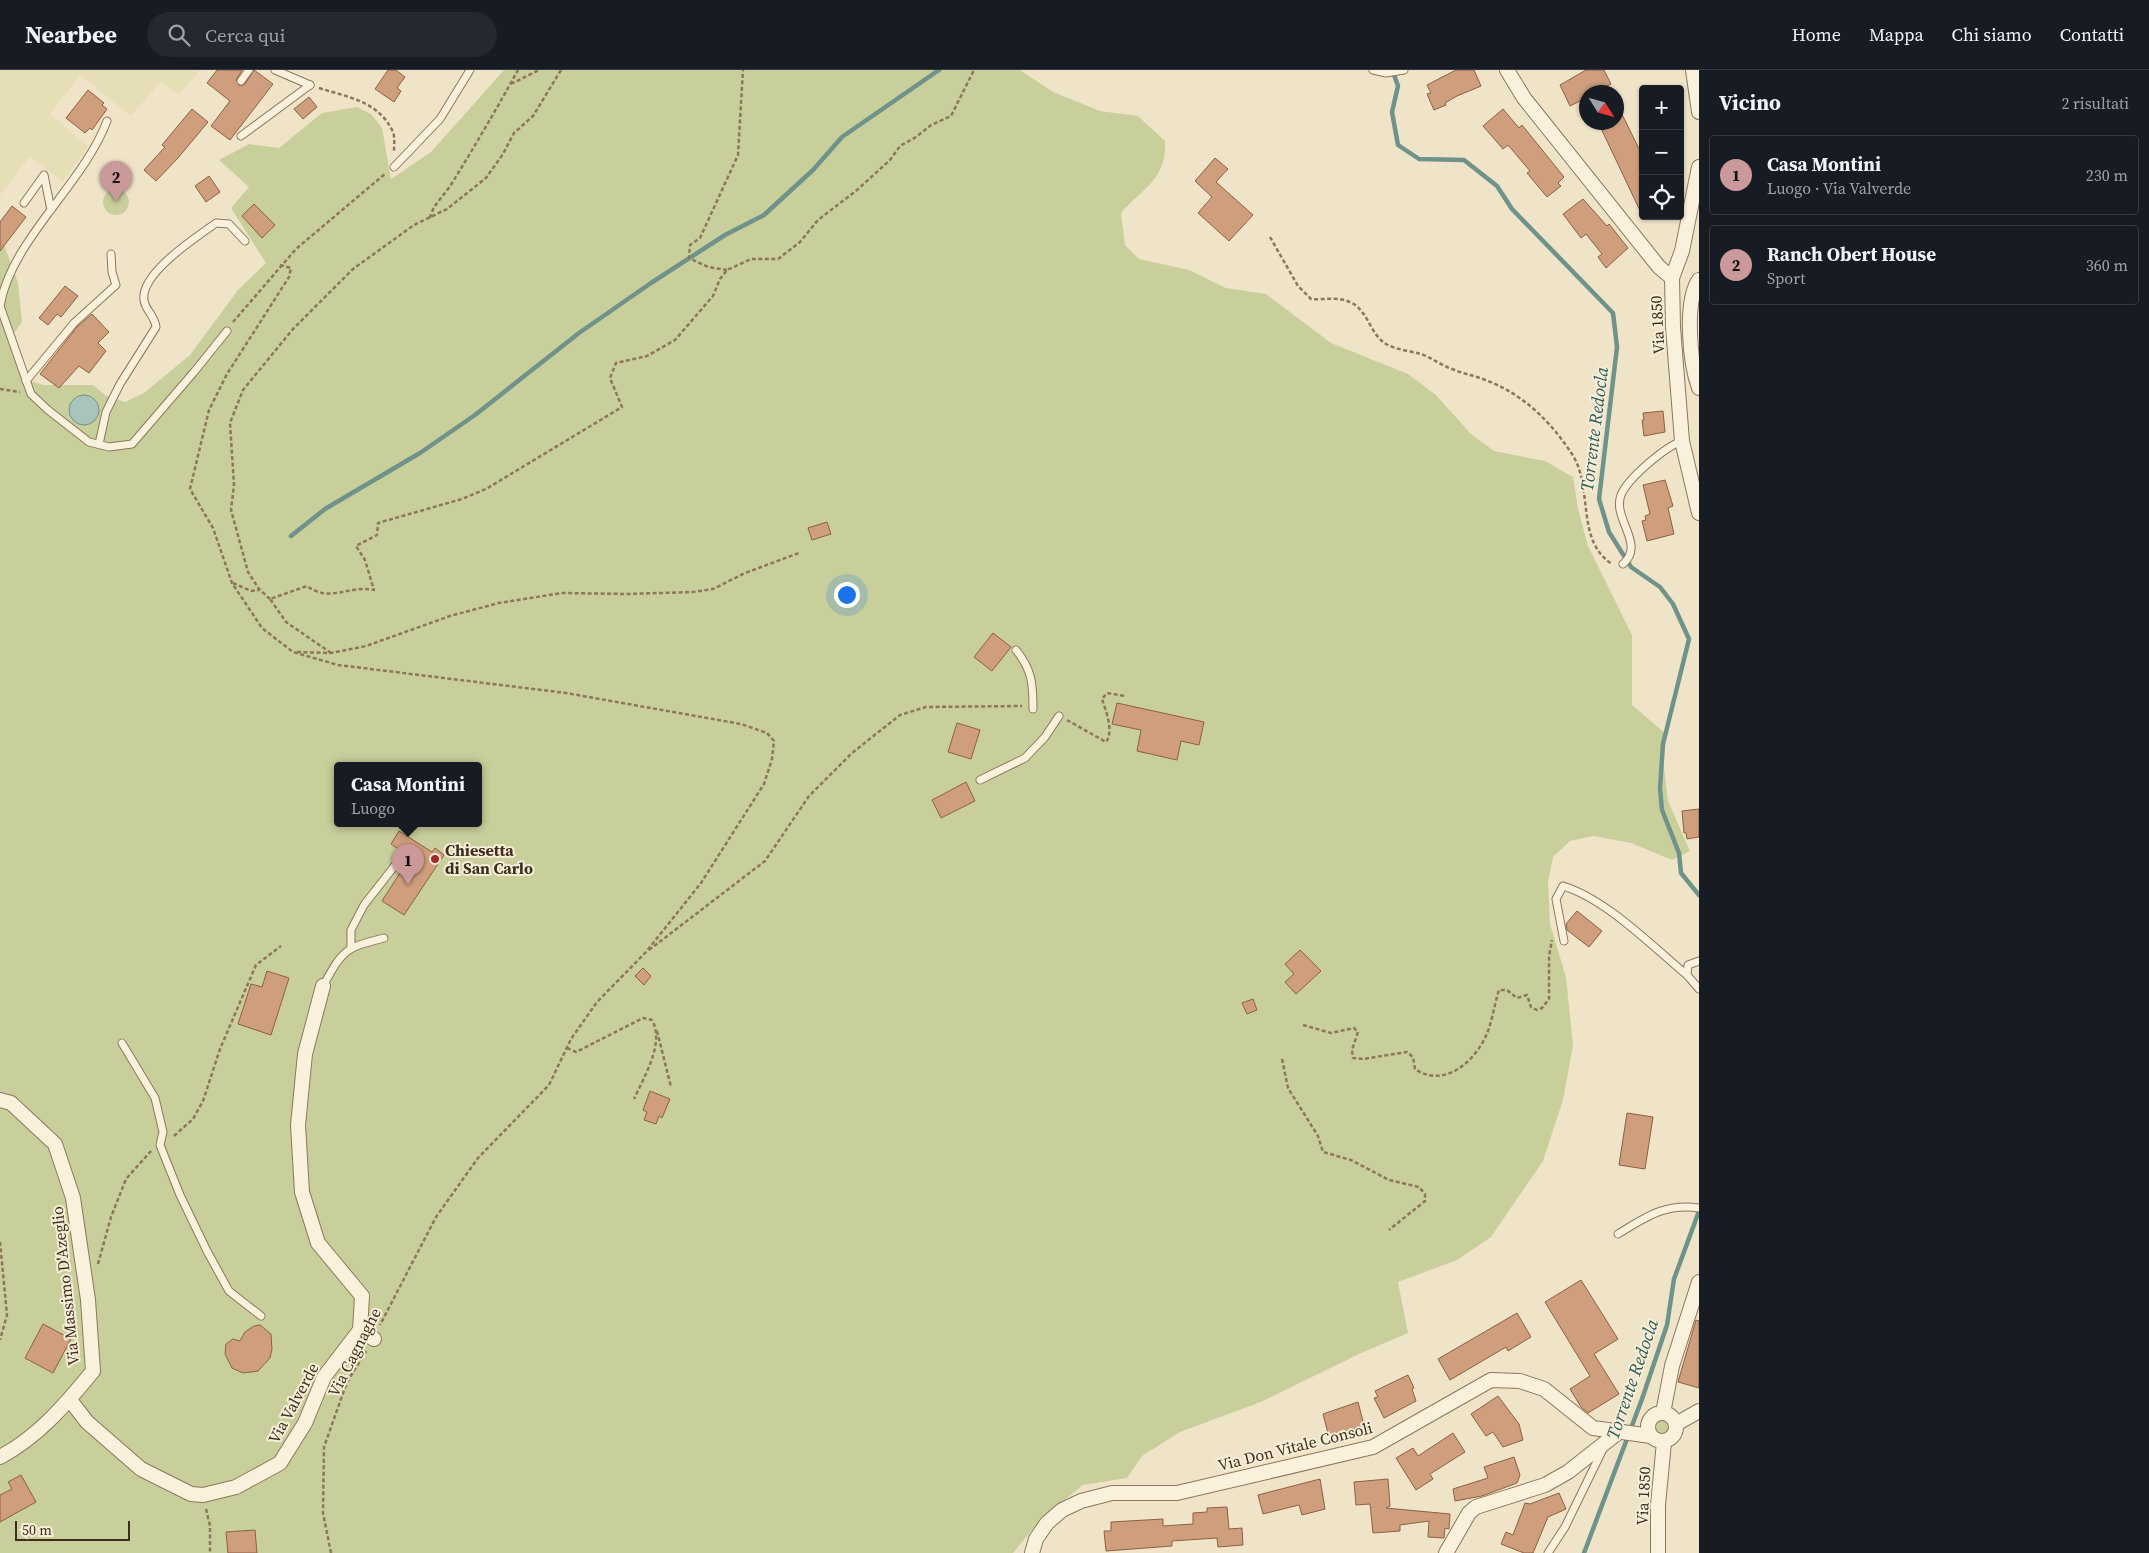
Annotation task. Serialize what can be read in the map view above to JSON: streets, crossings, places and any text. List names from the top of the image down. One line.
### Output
{"streets":{"street":["Via 1850","Via Massimo D'Azeglio","Via Valverde","Via Don Vitale Consoli"],"path":["Via Cagnaghe"]},"crossings":[["Via 1850","Via Don Vitale Consoli"],["Via Massimo D'Azeglio","Via Valverde"]],"water":["Torrente Redocla"],"places":["Chiesetta di San Carlo"],"scale_bar":"50 m","north":"bottom right","page":{"header":"Nearbee","search":"Cerca qui","nav":["Home","Mappa","Chi siamo","Contatti"],"heading":["Vicino","2 risultati"],"map_buttons":["+","−"],"list":[{"mark":"1","name":"Casa Montini","note":"Luogo · Via Valverde","value":"230 m"},{"mark":"2","name":"Ranch Obert House","note":"Sport","value":"360 m"}],"pins":["2","1"],"popup":["Casa Montini","Luogo"],"scale":"50 m"}}
